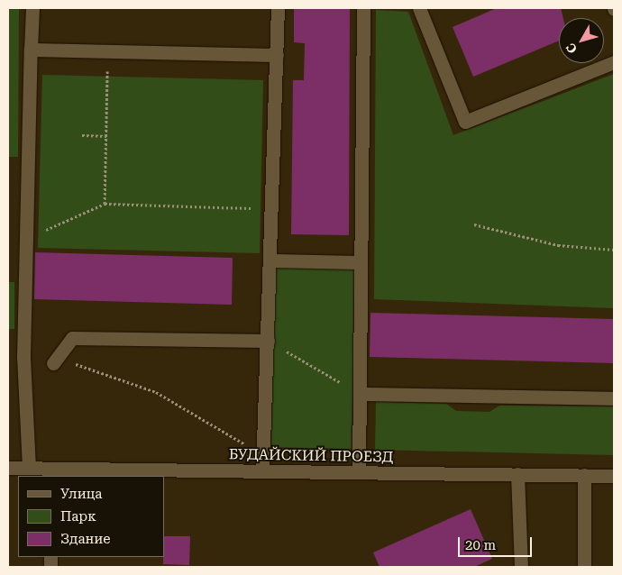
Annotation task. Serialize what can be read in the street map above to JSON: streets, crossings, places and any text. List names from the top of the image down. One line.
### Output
{"streets":{"street":["БУДАЙСКИЙ ПРОЕЗД"]},"legend":["Улица","Парк","Здание"],"scale_bar":"20 m","north":"bottom left"}
